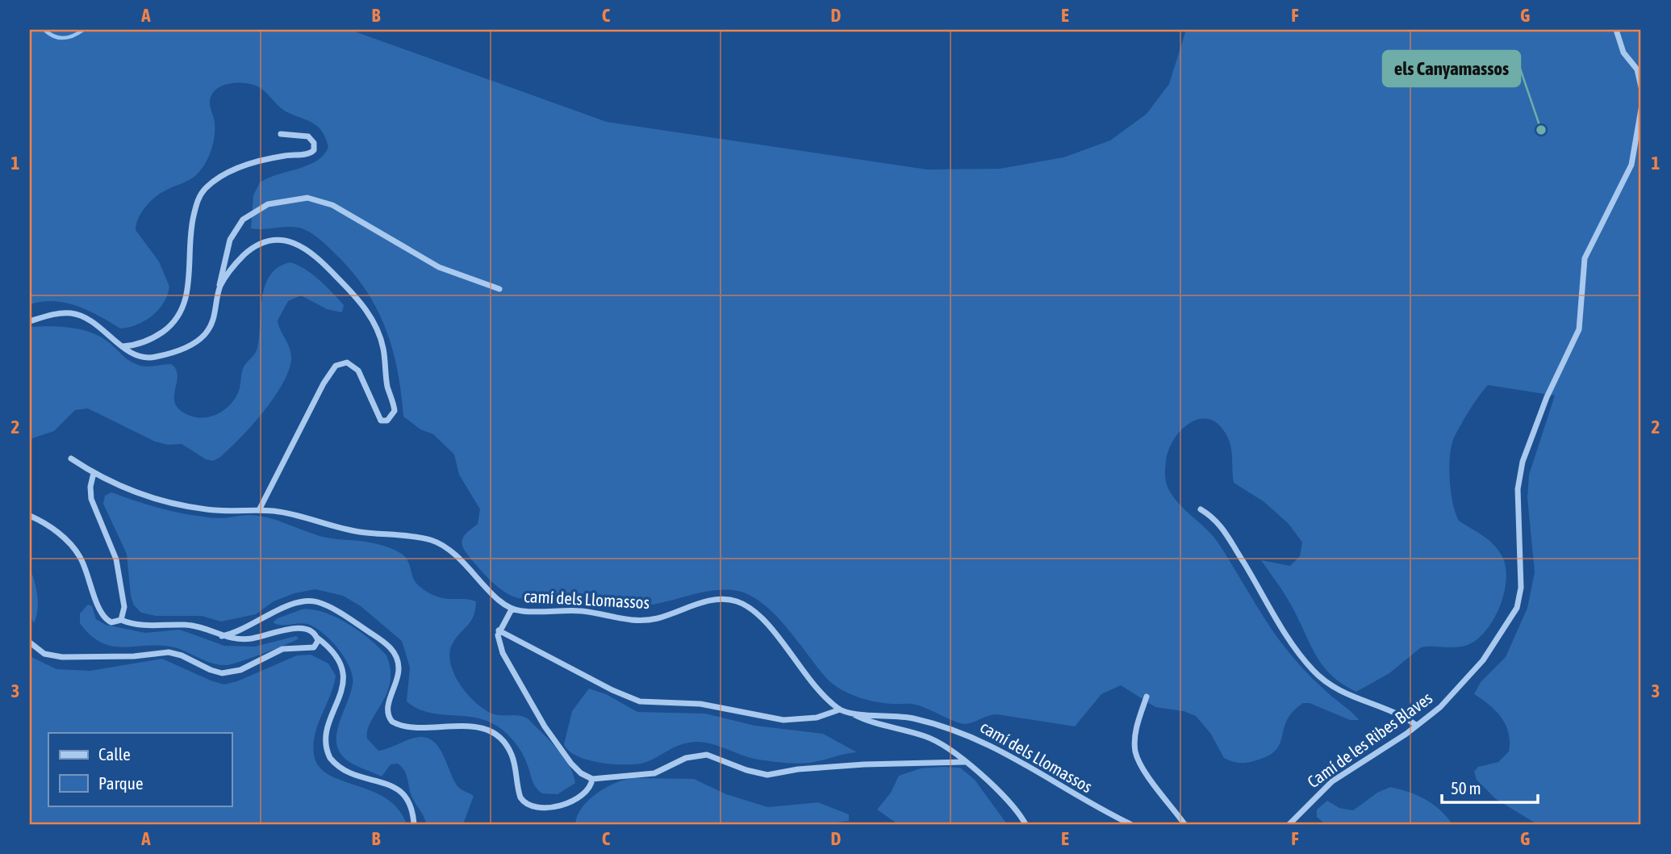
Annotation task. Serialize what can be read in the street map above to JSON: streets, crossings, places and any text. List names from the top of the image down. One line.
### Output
{"streets":{"street":["camí dels Llomassos","Camí de les Ribes Blaves"]},"places":["els Canyamassos"],"legend":["Calle","Parque"],"scale_bar":"50 m","grid":{"columns":["A","B","C","D","E","F","G"],"rows":["1","2","3"]}}
